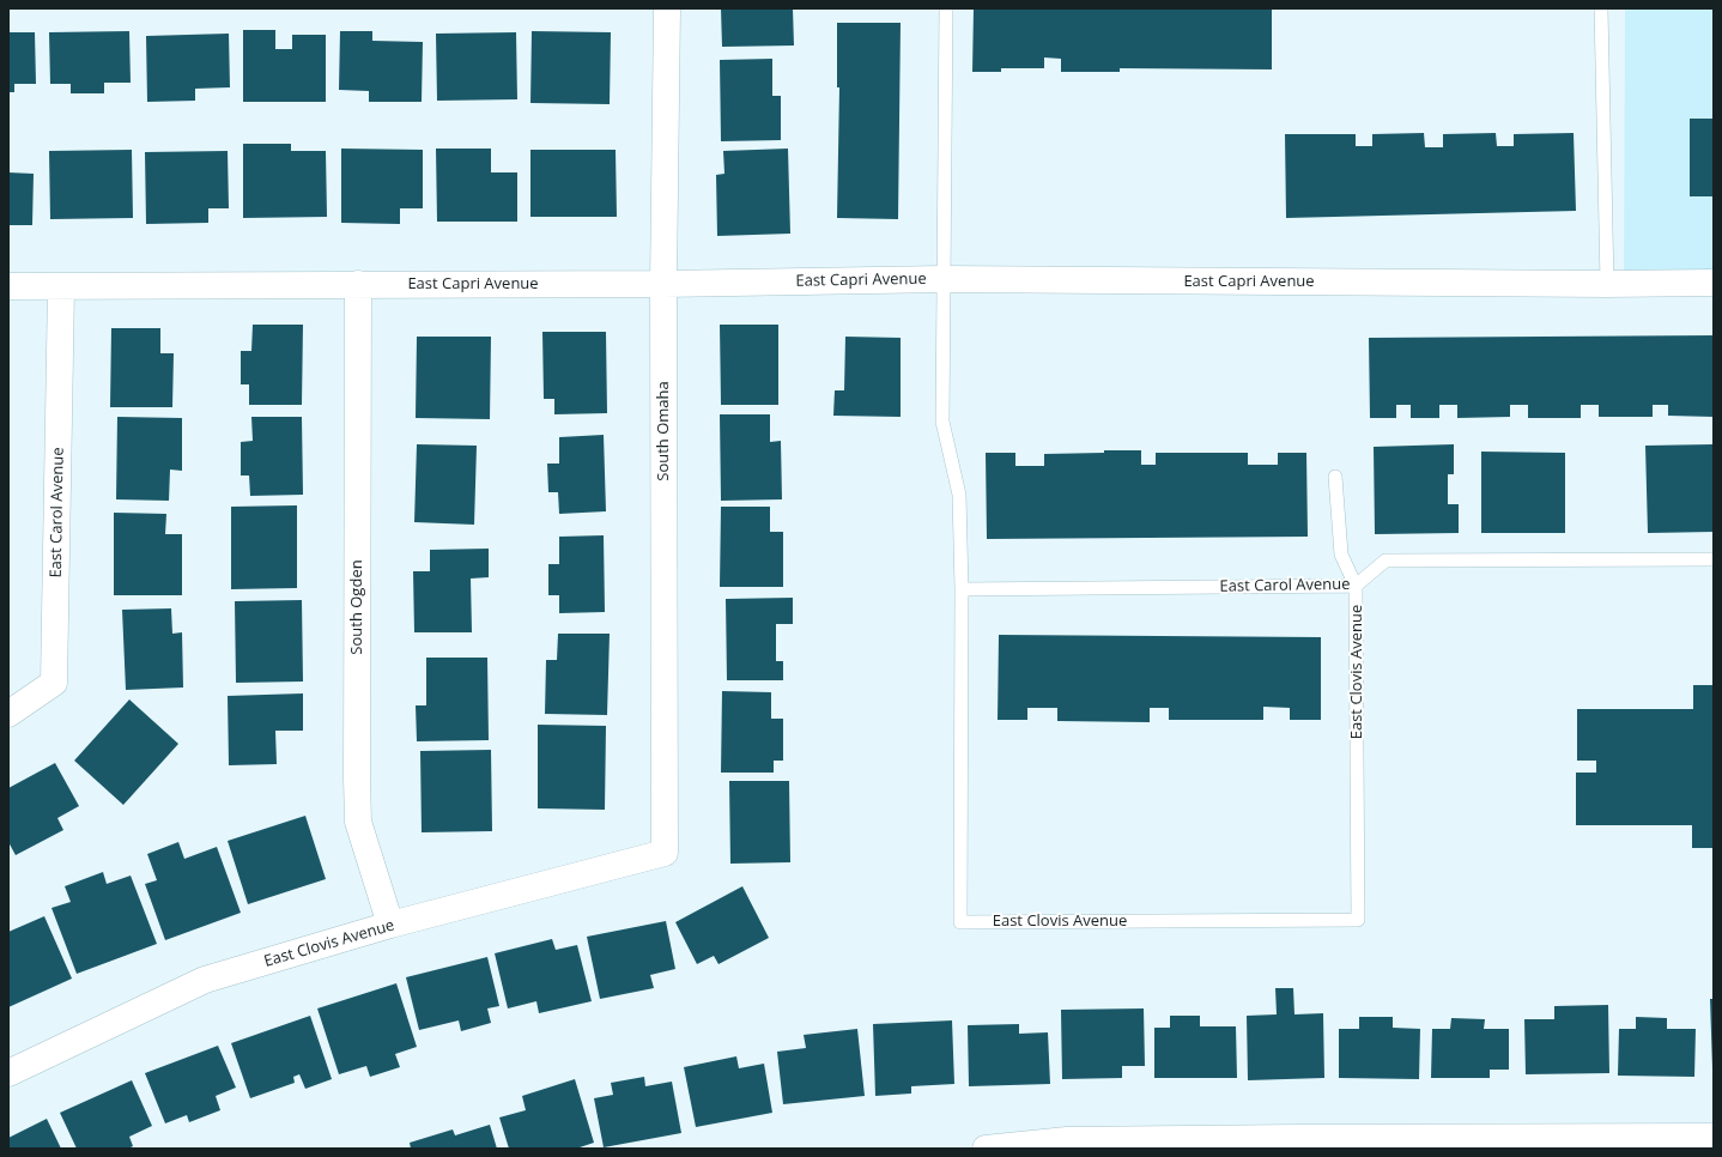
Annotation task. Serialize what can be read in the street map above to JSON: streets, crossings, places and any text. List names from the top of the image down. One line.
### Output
{"streets":{"street":["East Capri Avenue","South Omaha","East Carol Avenue","South Ogden","East Clovis Avenue"]},"crossings":[["East Capri Avenue","South Omaha"],["East Capri Avenue","East Carol Avenue"],["East Capri Avenue","South Ogden"],["East Capri Avenue","East Clovis Avenue"],["South Omaha","East Clovis Avenue"],["East Carol Avenue","East Clovis Avenue"],["South Ogden","East Clovis Avenue"]]}
